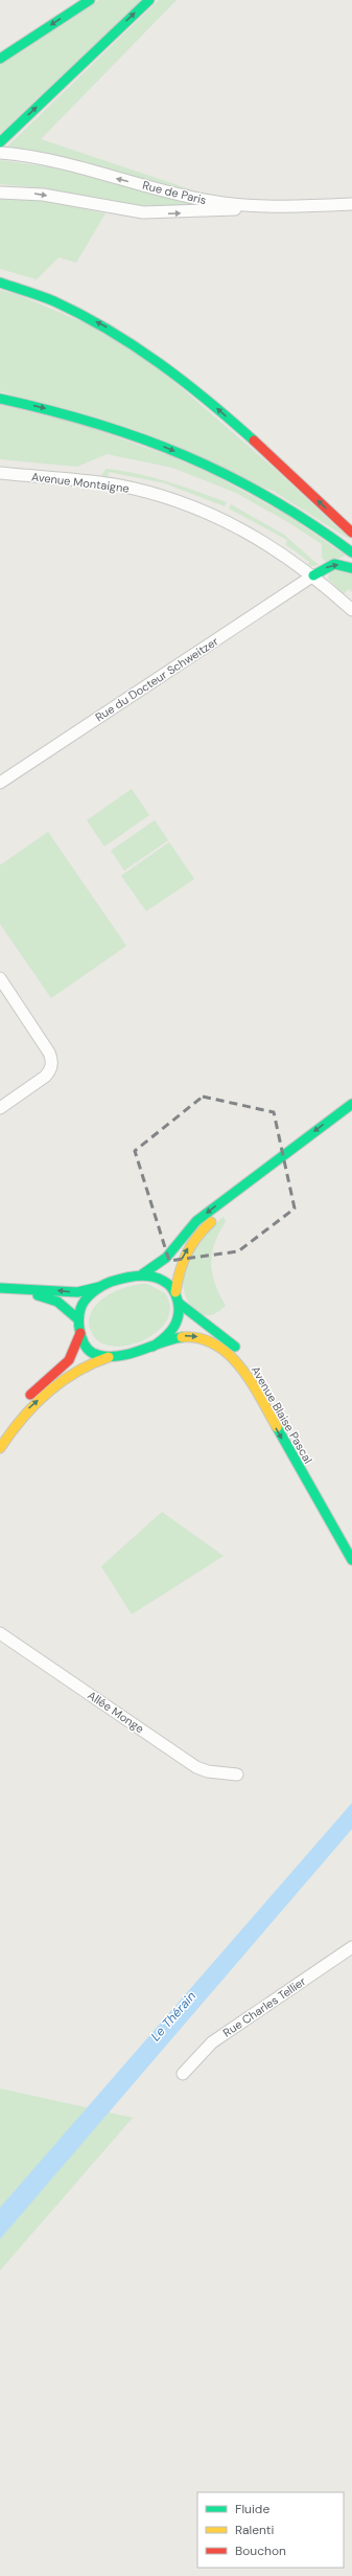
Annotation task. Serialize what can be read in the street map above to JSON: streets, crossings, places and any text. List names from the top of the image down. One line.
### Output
{"streets":{"main road":["Avenue Blaise Pascal"],"street":["Rue de Paris","Avenue Montaigne","Rue du Docteur Schweitzer","Allée Monge","Rue Charles Tellier"]},"crossings":[["Avenue Montaigne","Rue du Docteur Schweitzer"]],"water":["Le Thérain"],"legend":["Fluide","Ralenti","Bouchon"]}
